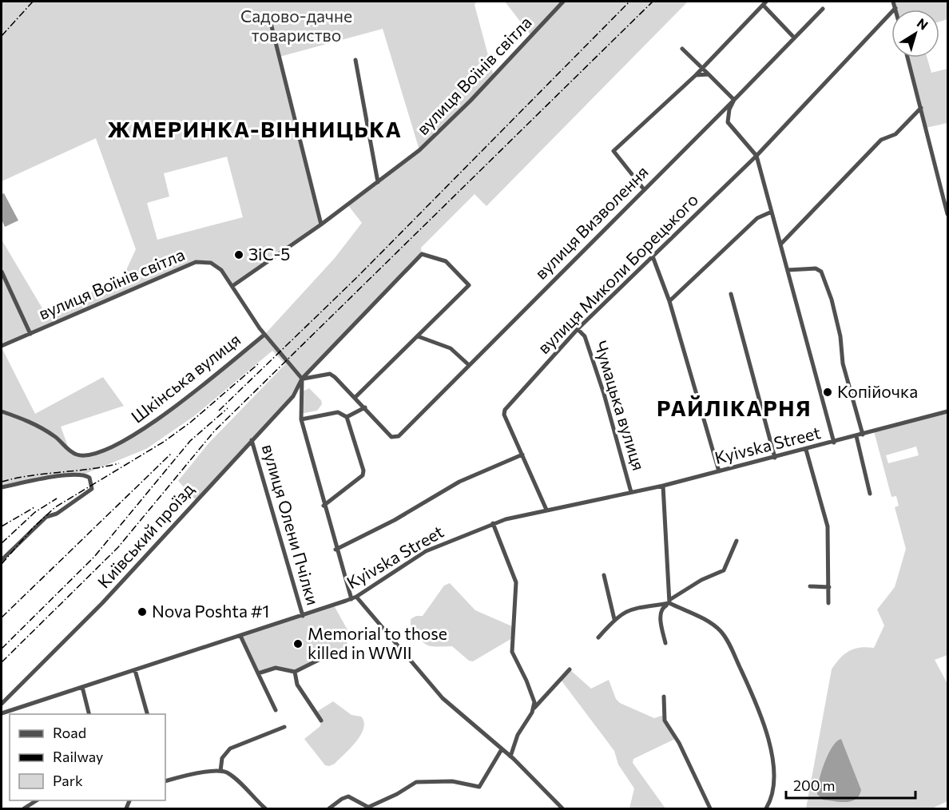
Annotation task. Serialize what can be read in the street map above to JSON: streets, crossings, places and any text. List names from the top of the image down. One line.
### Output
{"streets":{"street":["вулиця Воїнів світла","вулиця Визволення","вулиця Миколи Борецького","Шкінська вулиця","Чумацька вулиця","Kyivska Street","вулиця Олени Пчілки","Київський проїзд"]},"crossings":[["вулиця Визволення","Київський проїзд"],["вулиця Миколи Борецького","Чумацька вулиця"],["Чумацька вулиця","Kyivska Street"],["Kyivska Street","вулиця Олени Пчілки"],["вулиця Олени Пчілки","Київський проїзд"]],"districts":["ЖМЕРИНКА-ВІННИЦЬКА","РАЙЛІКАРНЯ"],"parks":["Садово-дачне товариство"],"places":["ЗіС-5","Копійочка","Nova Poshta #1","Memorial to those killed in WWII"],"legend":["Road","Railway","Park"],"scale_bar":"200 m","north":"top right"}
